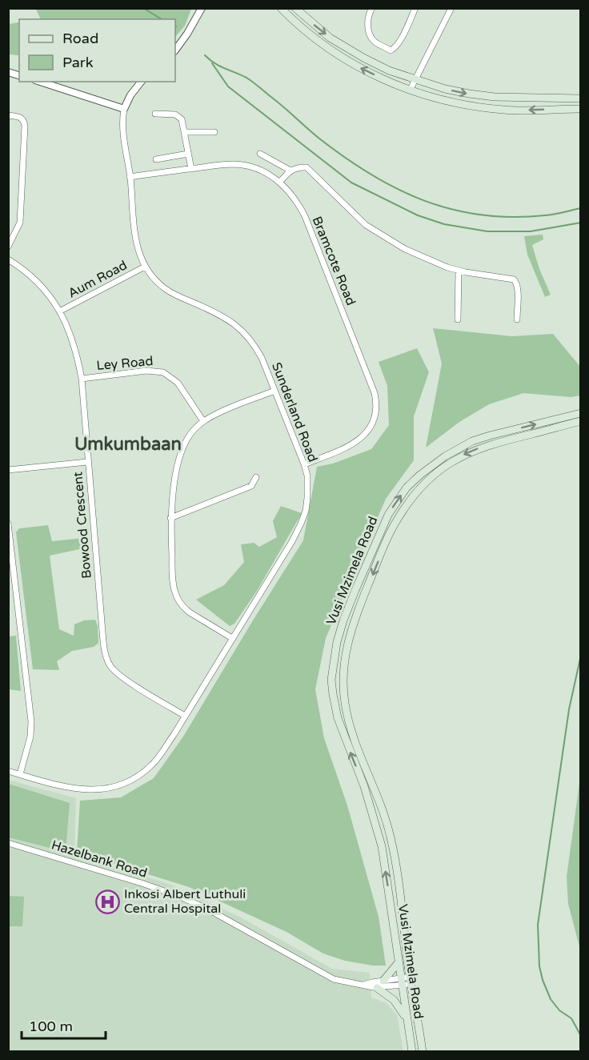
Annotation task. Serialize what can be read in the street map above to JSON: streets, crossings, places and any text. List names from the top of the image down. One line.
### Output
{"streets":{"main road":["Vusi Mzimela Road"],"street":["Bramcote Road","Aum Road","Ley Road","Sunderland Road","Bowood Crescent","Hazelbank Road"]},"crossings":[["Bramcote Road","Sunderland Road"],["Aum Road","Sunderland Road"],["Aum Road","Bowood Crescent"],["Ley Road","Bowood Crescent"],["Sunderland Road","Bowood Crescent"],["Vusi Mzimela Road","Hazelbank Road"]],"districts":["Umkumbaan"],"places":{"hospital":["Inkosi Albert Luthuli Central Hospital"]},"legend":["Road","Park"],"scale_bar":"100 m"}
